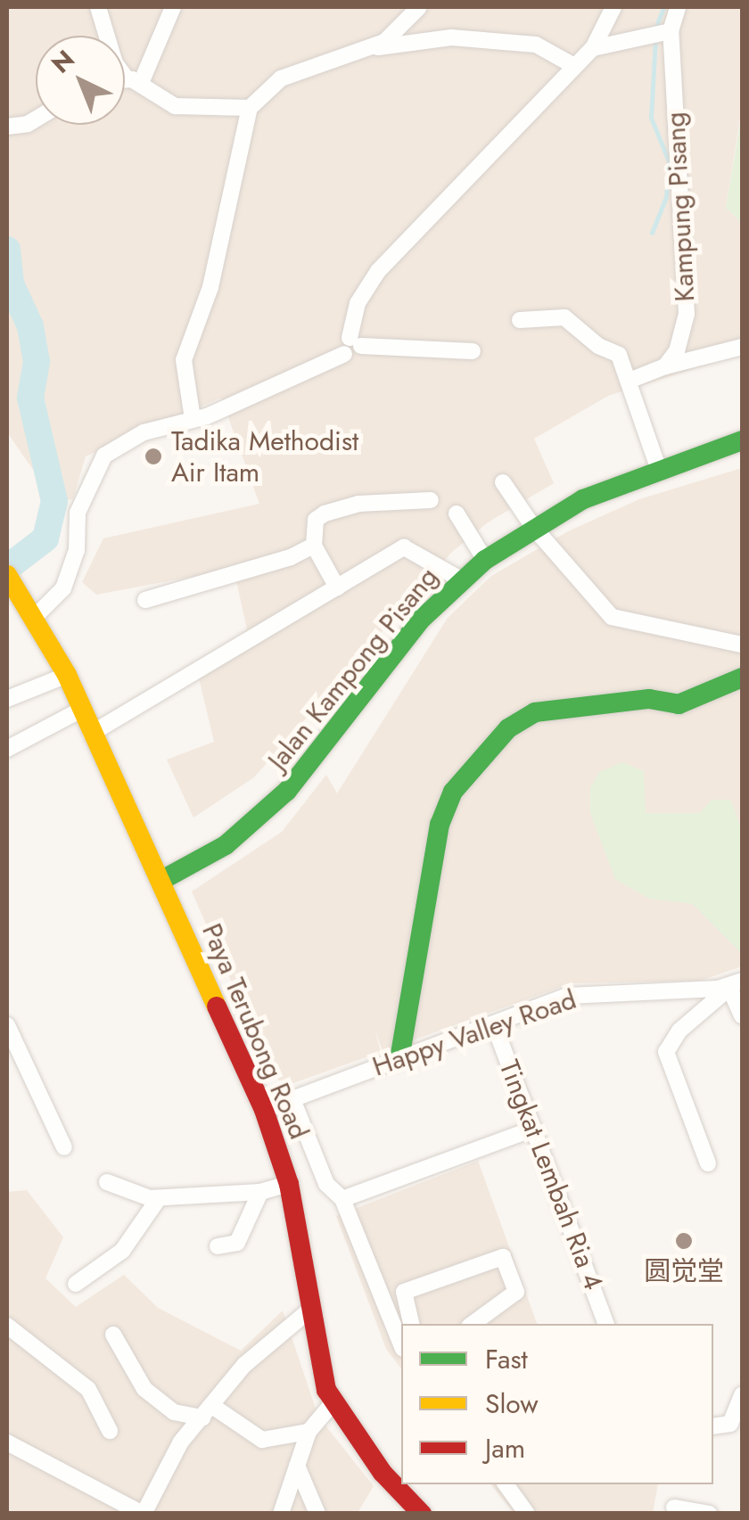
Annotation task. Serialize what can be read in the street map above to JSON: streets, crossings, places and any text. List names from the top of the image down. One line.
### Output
{"streets":{"main road":["Jalan Kampong Pisang","Paya Terubong Road"],"street":["Kampung Pisang","Happy Valley Road","Tingkat Lembah Ria 4"]},"crossings":[["Jalan Kampong Pisang","Paya Terubong Road"],["Paya Terubong Road","Happy Valley Road"],["Happy Valley Road","Tingkat Lembah Ria 4"]],"places":["Tadika Methodist Air Itam","圆觉堂"],"legend":["Fast","Slow","Jam"],"north":"top left"}
